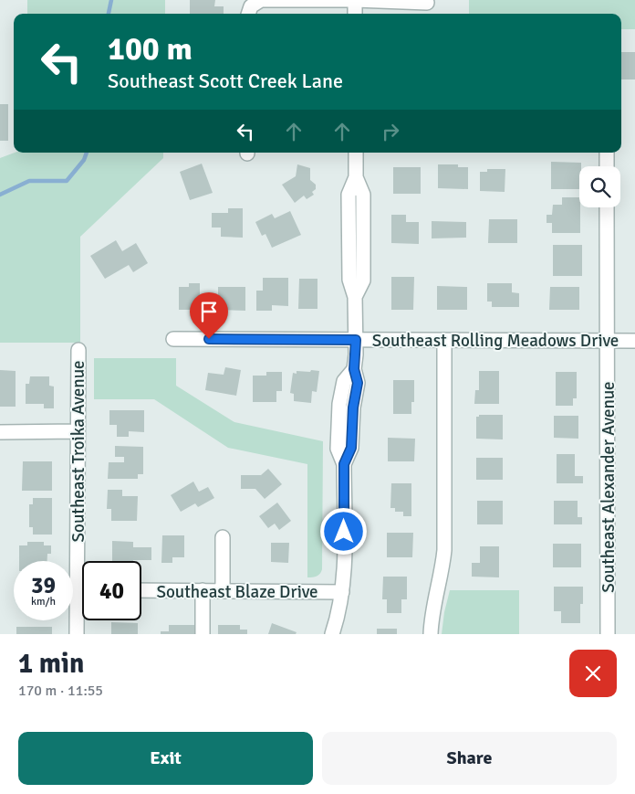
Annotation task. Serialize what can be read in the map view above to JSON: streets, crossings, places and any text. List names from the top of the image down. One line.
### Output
{"streets":{"street":["Southeast Rolling Meadows Drive","Southeast Troika Avenue","Southeast Alexander Avenue","Southeast Blaze Drive"]},"crossings":[["Southeast Rolling Meadows Drive","Southeast Alexander Avenue"]],"page":{"turn":["100 m","Southeast Scott Creek Lane"],"speed":"39 km/h","limit":"40","heading":["1 min","170 m · 11:55"],"buttons":["Exit","Share"]}}
